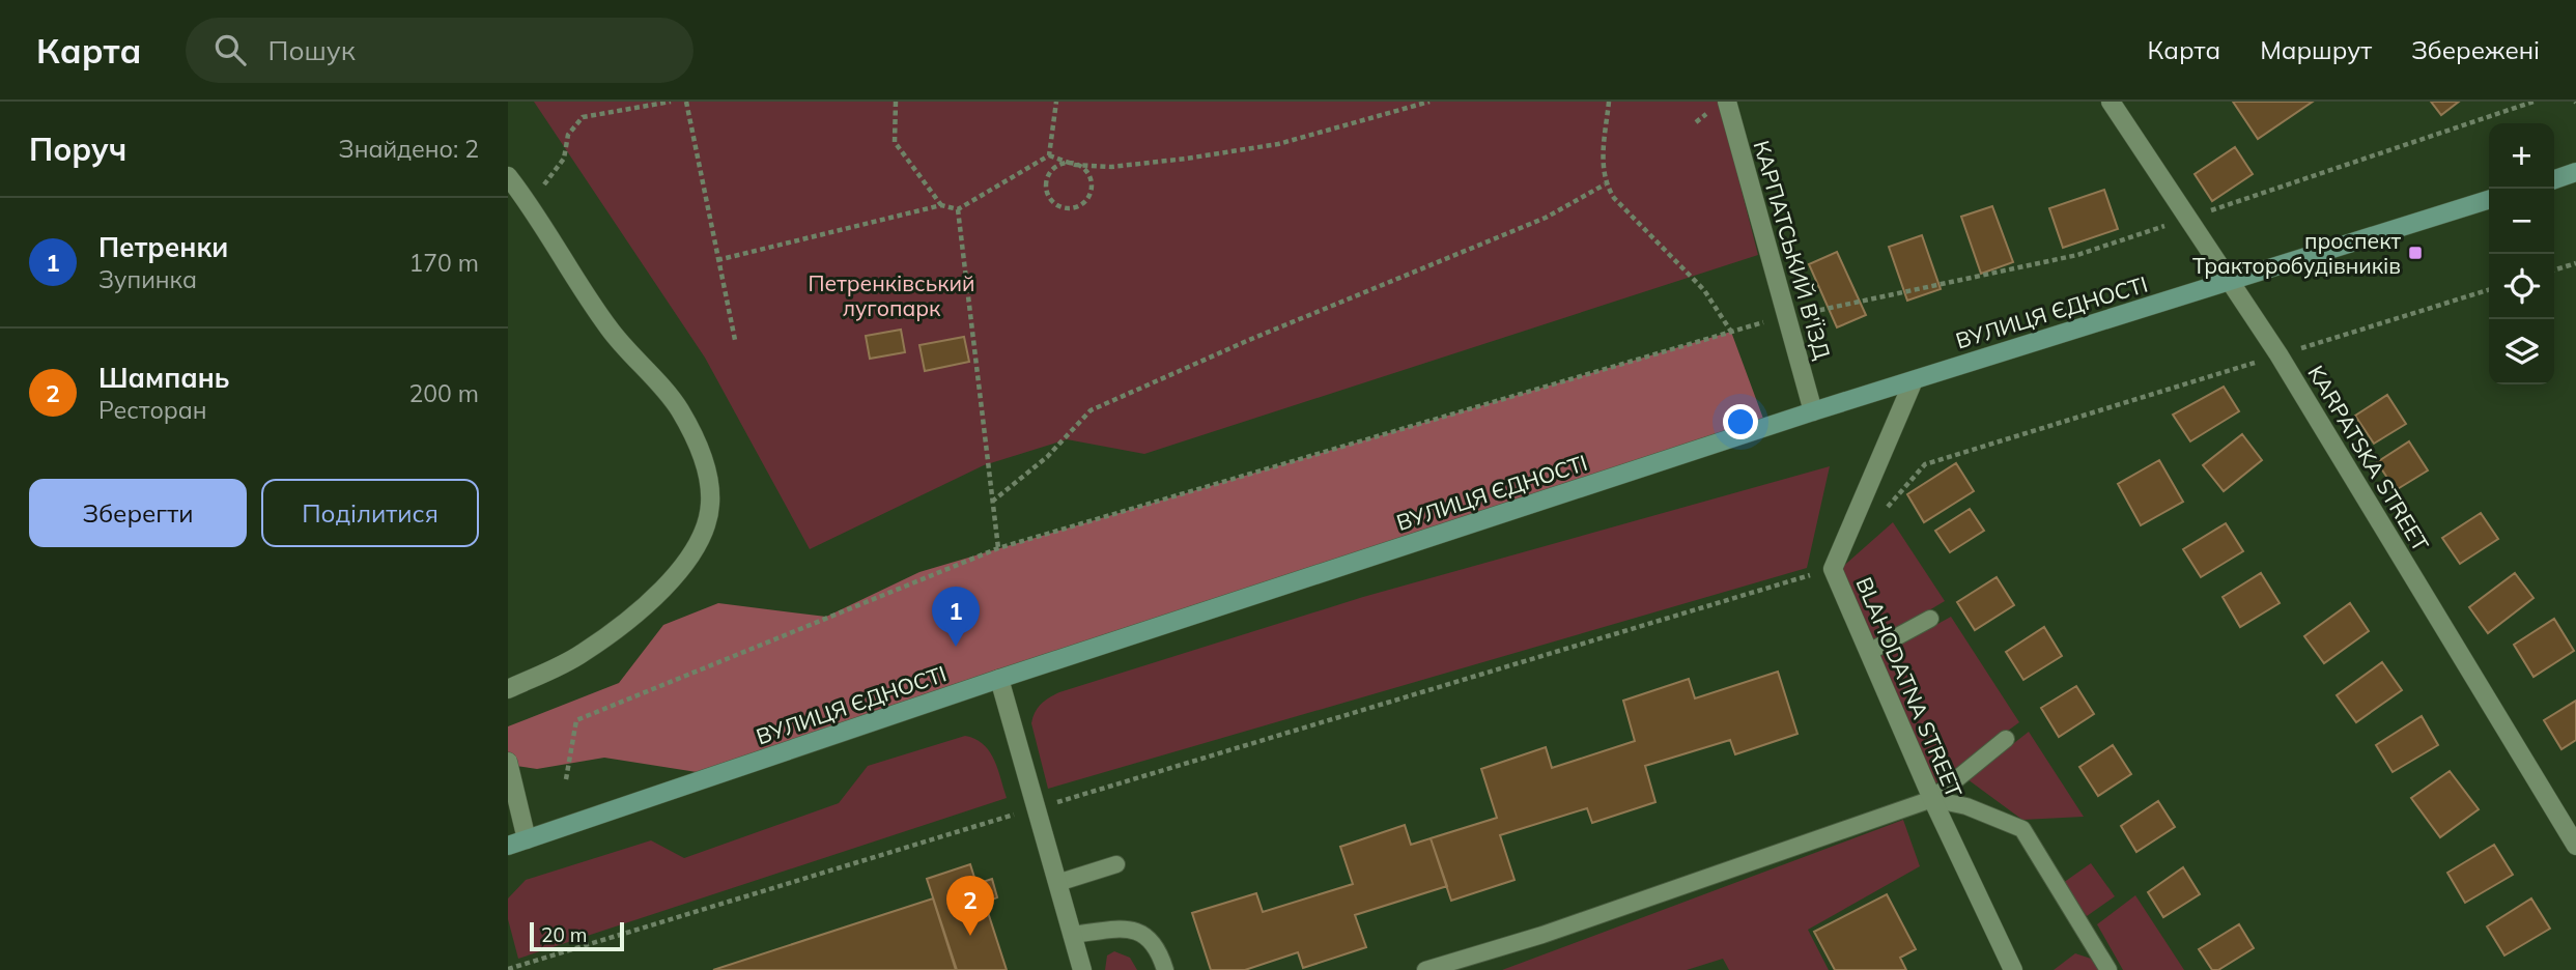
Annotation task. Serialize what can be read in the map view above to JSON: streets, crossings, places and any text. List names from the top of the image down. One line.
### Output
{"streets":{"street":["КАРПАТСЬКИЙ В'ЇЗД","ВУЛИЦЯ ЄДНОСТІ","KARPATSKA STREET","BLAHODATNA STREET"]},"crossings":[["КАРПАТСЬКИЙ В'ЇЗД","ВУЛИЦЯ ЄДНОСТІ"],["ВУЛИЦЯ ЄДНОСТІ","KARPATSKA STREET"],["ВУЛИЦЯ ЄДНОСТІ","BLAHODATNA STREET"]],"parks":["Петренківський лугопарк"],"places":{"transit":["проспект Тракторобудівників"]},"scale_bar":"20 m","page":{"header":"Карта","search":"Пошук","nav":["Карта","Маршрут","Збережені"],"heading":["Поруч","Знайдено: 2"],"map_buttons":["+","−"],"list":[{"mark":"1","name":"Петренки","note":"Зупинка","value":"170 m"},{"mark":"2","name":"Шампань","note":"Ресторан","value":"200 m"}],"buttons":["Зберегти","Поділитися"],"pins":["1","2"],"scale":"20 m"}}
